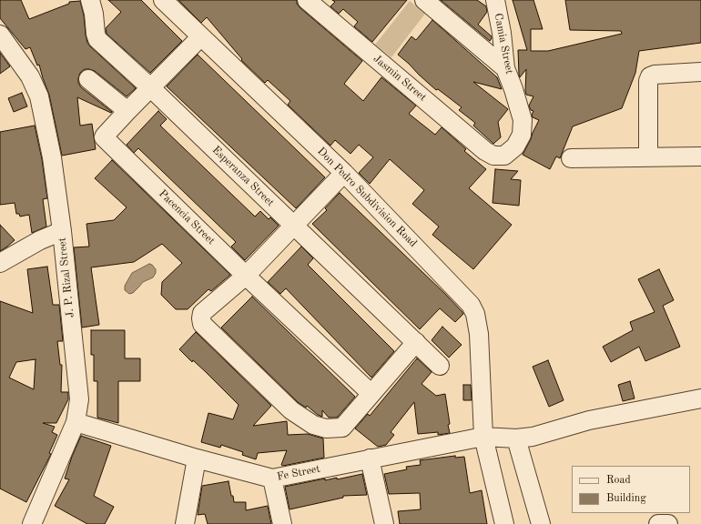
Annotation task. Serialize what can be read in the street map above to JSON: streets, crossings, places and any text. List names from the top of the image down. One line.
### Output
{"streets":{"street":["Camia Street","Jasmin Street","Esperanza Street","Don Pedro Subdivision Road","Pacencia Street","J. P. Rizal Street","Fe Street"]},"crossings":[["Camia Street","Jasmin Street"],["Esperanza Street","Pacencia Street"],["Don Pedro Subdivision Road","Pacencia Street"],["Don Pedro Subdivision Road","Fe Street"],["J. P. Rizal Street","Fe Street"]],"legend":["Road","Building"]}
